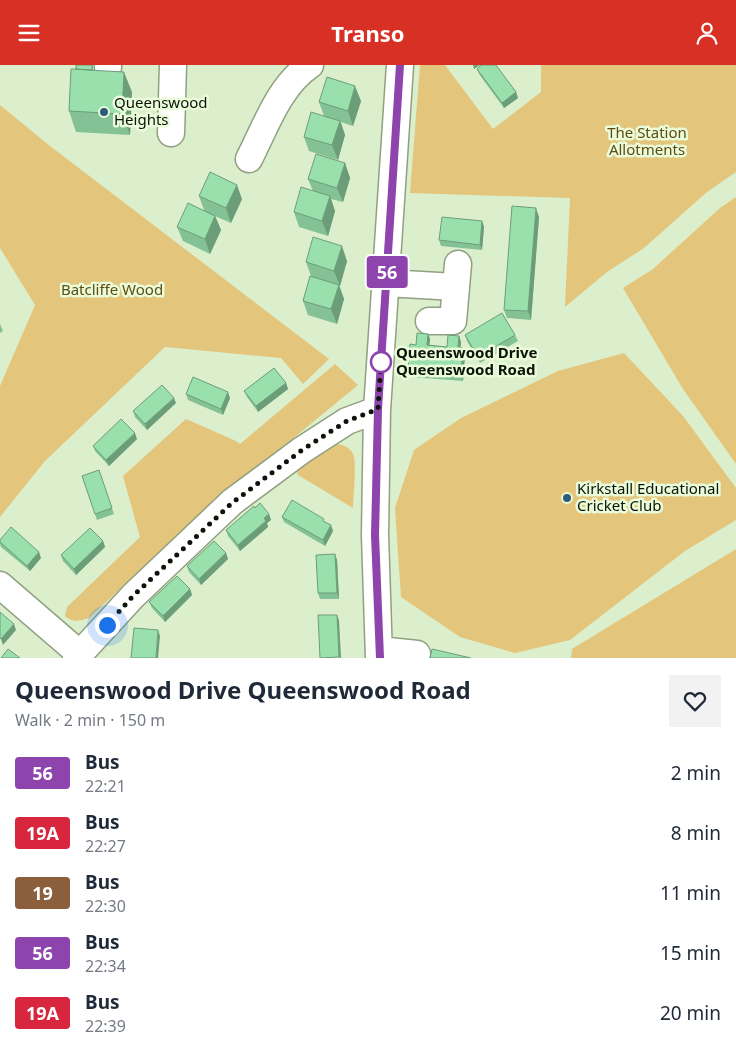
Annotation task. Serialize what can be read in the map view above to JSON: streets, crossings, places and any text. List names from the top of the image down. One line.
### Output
{"parks":["The Station Allotments","Batcliffe Wood"],"places":["Queenswood Heights","Queenswood Drive Queenswood Road","Kirkstall Educational Cricket Club"],"lines":["bus line 56"],"page":{"header":"Transo","on_map":"56","heading":["Queenswood Drive Queenswood Road","Walk · 2 min · 150 m"],"list":[{"mark":"56","name":"Bus","note":"22:21","value":"2 min"},{"mark":"19A","name":"Bus","note":"22:27","value":"8 min"},{"mark":"19","name":"Bus","note":"22:30","value":"11 min"},{"mark":"56","name":"Bus","note":"22:34","value":"15 min"},{"mark":"19A","name":"Bus","note":"22:39","value":"20 min"}]}}
